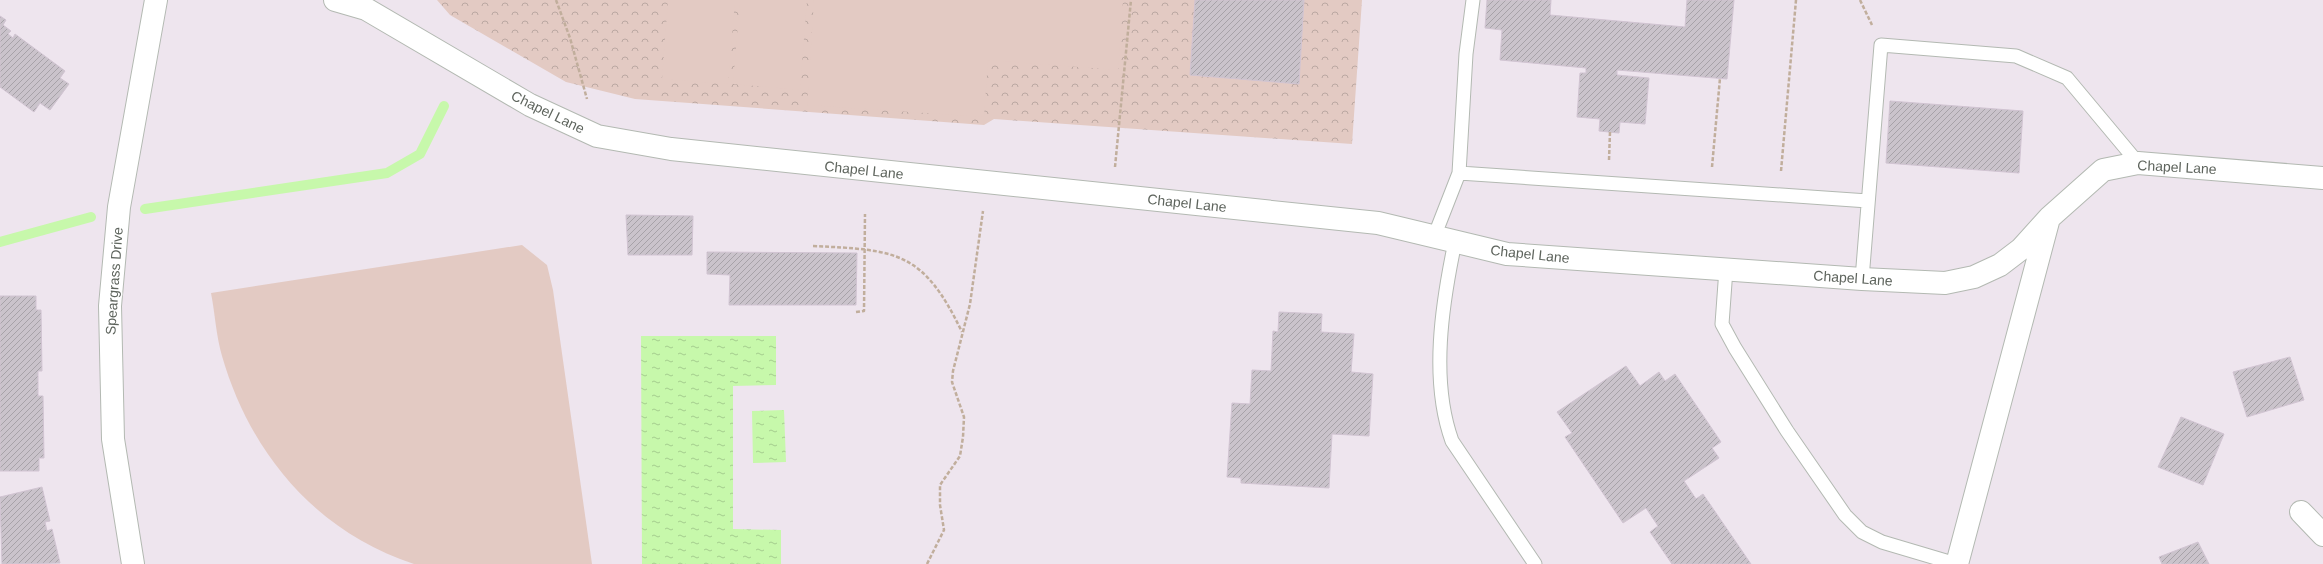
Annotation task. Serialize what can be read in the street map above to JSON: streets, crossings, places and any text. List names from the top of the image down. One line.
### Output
{"streets":{"street":["Chapel Lane","Speargrass Drive"]}}
